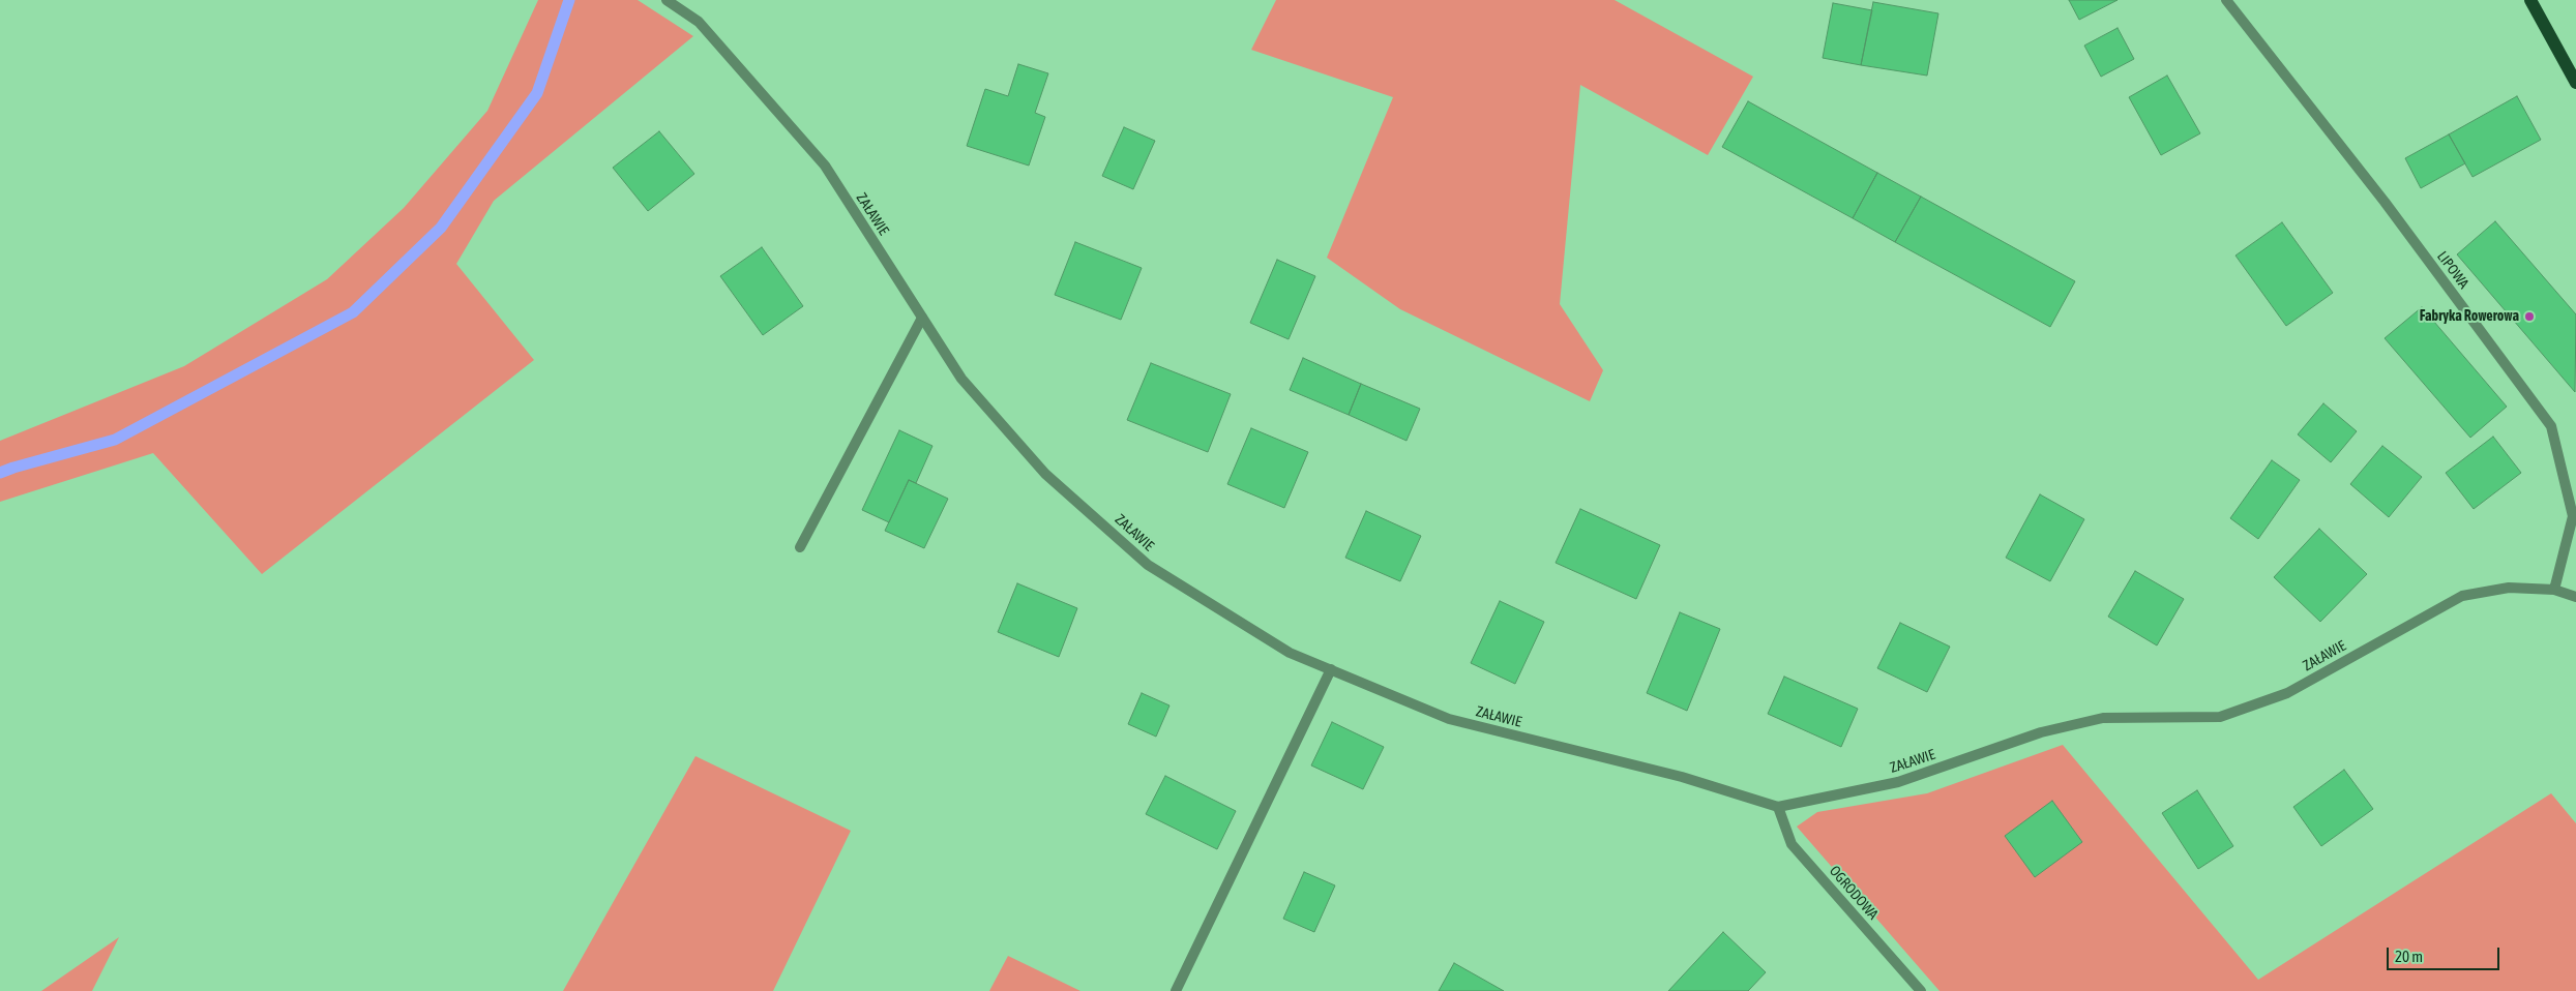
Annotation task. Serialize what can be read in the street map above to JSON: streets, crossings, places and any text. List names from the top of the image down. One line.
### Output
{"streets":{"street":["ZAŁAWIE","LIPOWA","OGRODOWA"]},"crossings":[["ZAŁAWIE","LIPOWA"],["ZAŁAWIE","OGRODOWA"]],"places":["Fabryka Rowerowa"],"scale_bar":"20 m"}
